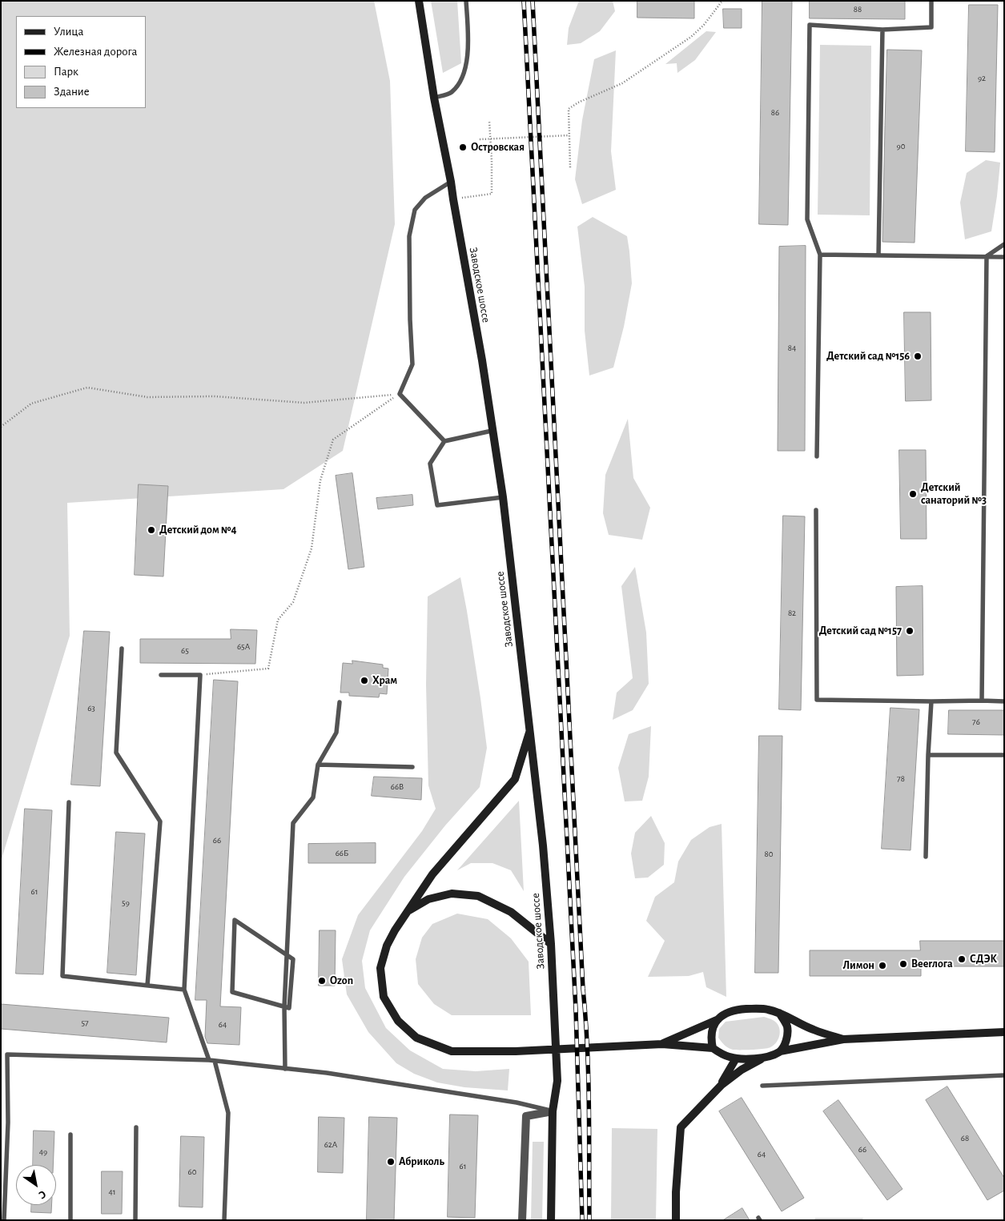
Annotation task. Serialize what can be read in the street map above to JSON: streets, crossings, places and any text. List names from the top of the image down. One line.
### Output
{"streets":{"street":["Заводское шоссе"]},"places":["Островская","Детский сад №156","Детский санаторий №3","Детский дом №4","Детский сад №157","Храм","СДЭК","Beerлога","Лимон","Ozon","Абриколь"],"house_numbers":["88","92","86","90","84","82","65А","65","63","76","78","66В","66","66Б","80","61","59","57","64","68","62А","66","49","64","61","60","41"],"legend":["Улица","Железная дорога","Парк","Здание"],"north":"bottom right"}
